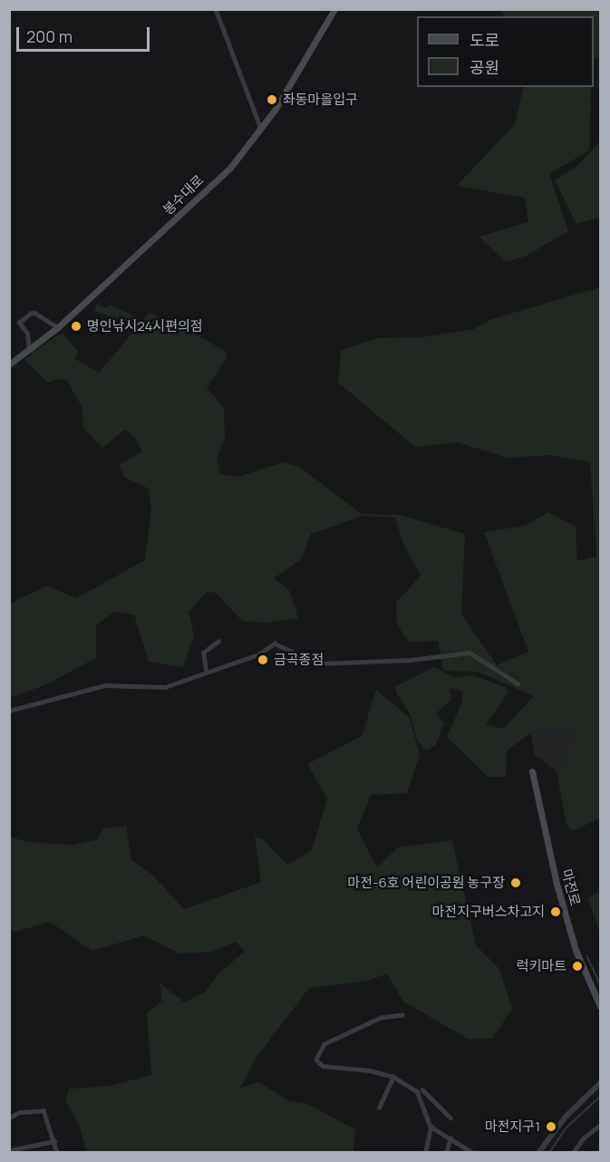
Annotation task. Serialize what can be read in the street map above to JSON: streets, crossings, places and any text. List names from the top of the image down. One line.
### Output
{"streets":{"main road":["봉수대로","마전로"]},"places":["좌동마을입구","명인낚시24시편의점","금곡종점","마전-6호 어린이공원 농구장","마전지구버스차고지","럭키마트","마전지구1"],"legend":["도로","공원"],"scale_bar":"200 m"}
